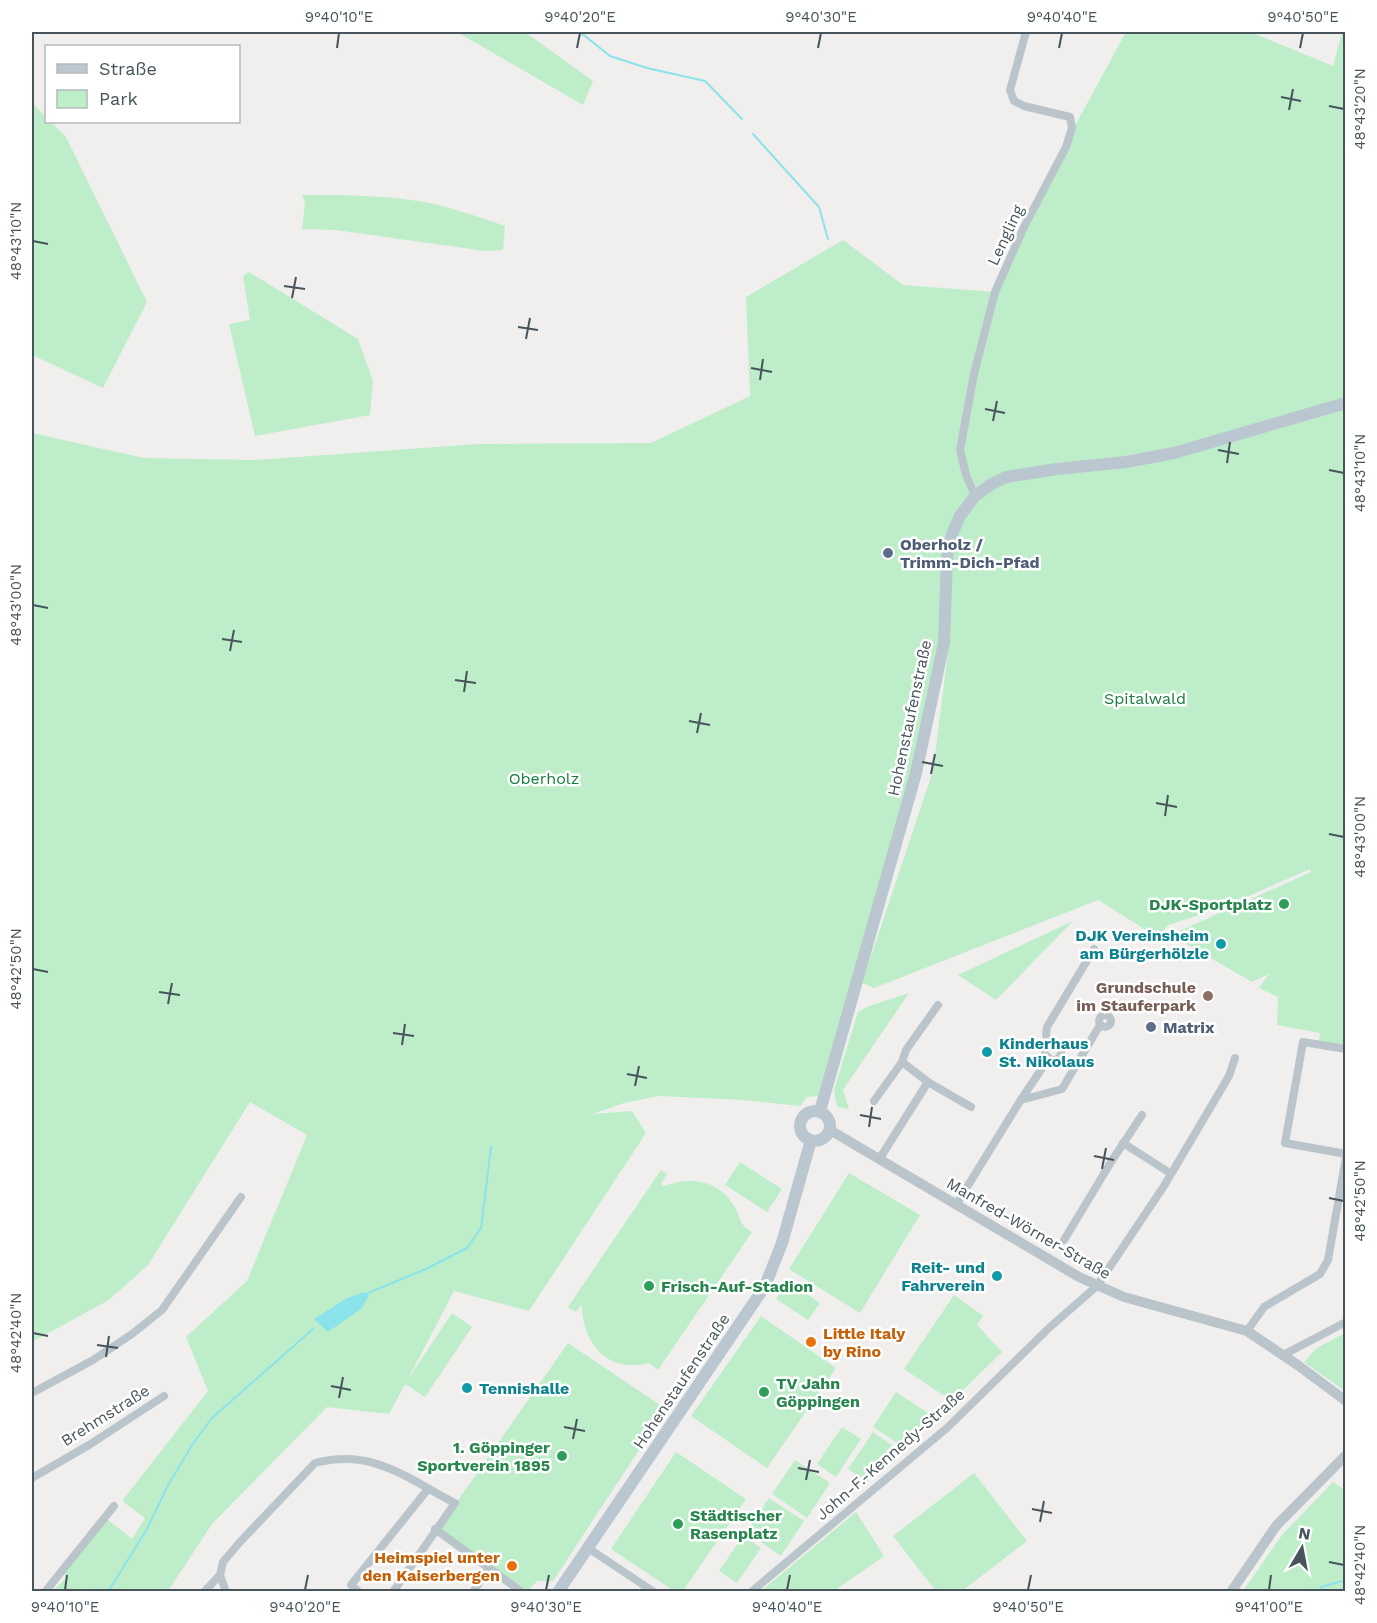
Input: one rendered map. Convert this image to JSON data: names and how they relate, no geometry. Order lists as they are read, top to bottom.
{
  "streets": {
    "main road": ["Hohenstaufenstraße"],
    "street": [
      "Lengling",
      "Manfred-Wörner-Straße",
      "Brehmstraße",
      "John-F.-Kennedy-Straße"
    ]
  },
  "crossings": [
    ["Lengling", "Hohenstaufenstraße"],
    ["Hohenstaufenstraße", "Manfred-Wörner-Straße"],
    ["Manfred-Wörner-Straße", "John-F.-Kennedy-Straße"]
  ],
  "parks": ["Spitalwald", "Oberholz"],
  "places": [
    "Oberholz / Trimm-Dich-Pfad",
    "DJK-Sportplatz",
    "DJK Vereinsheim am Bürgerhölzle",
    "Grundschule im Stauferpark",
    "Matrix",
    "Kinderhaus St. Nikolaus",
    "Reit- und Fahrverein",
    "Frisch-Auf-Stadion",
    "Little Italy by Rino",
    "Tennishalle",
    "TV Jahn Göppingen",
    "1. Göppinger Sportverein 1895",
    "Städtischer Rasenplatz",
    "Heimspiel unter den Kaiserbergen"
  ],
  "legend": ["Straße", "Park"],
  "north": "top",
  "coordinates": [
    "9°40'10\"E",
    "9°40'20\"E",
    "9°40'30\"E",
    "9°40'40\"E",
    "9°40'50\"E",
    "48°43'20\"N",
    "48°43'10\"N",
    "48°43'00\"N",
    "48°42'50\"N",
    "48°42'40\"N",
    "9°41'00\"E"
  ]
}
